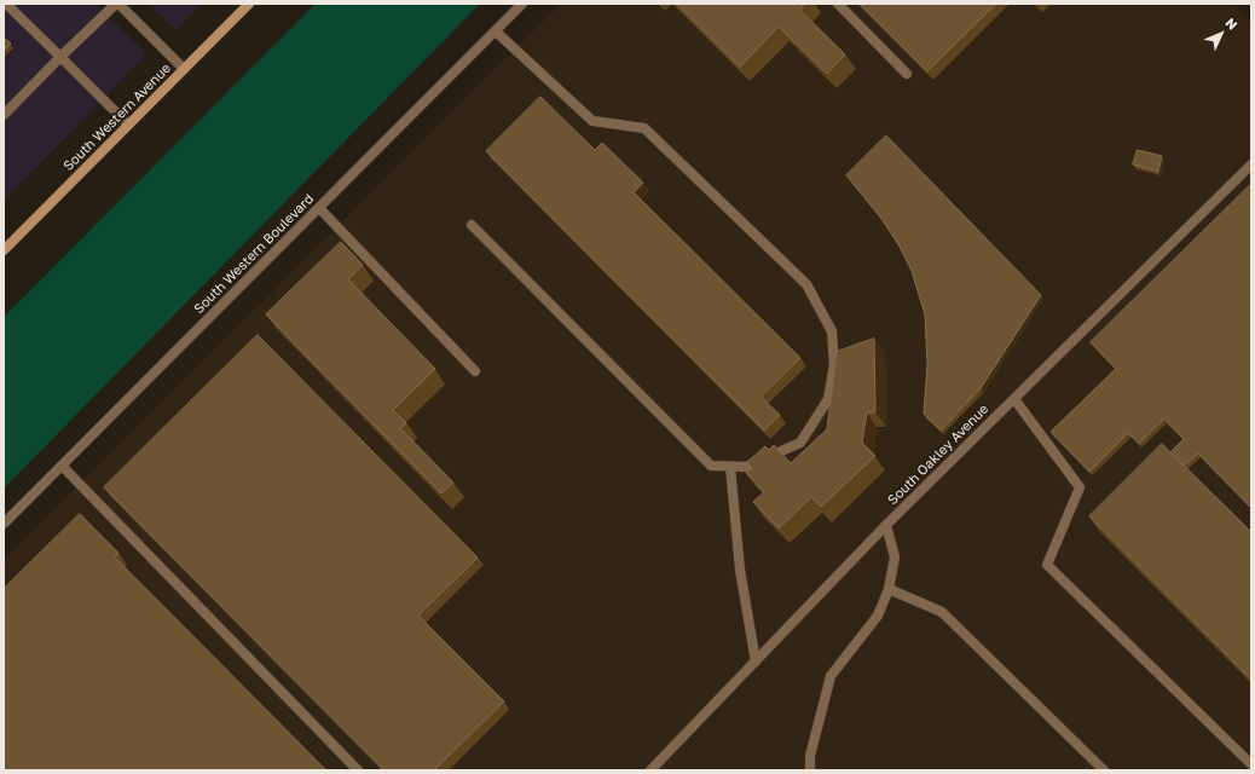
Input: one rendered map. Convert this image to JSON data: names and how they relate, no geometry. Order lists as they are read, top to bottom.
{
  "streets": {
    "main road": ["South Western Avenue"],
    "street": ["South Western Boulevard", "South Oakley Avenue"]
  },
  "north": "top right"
}
